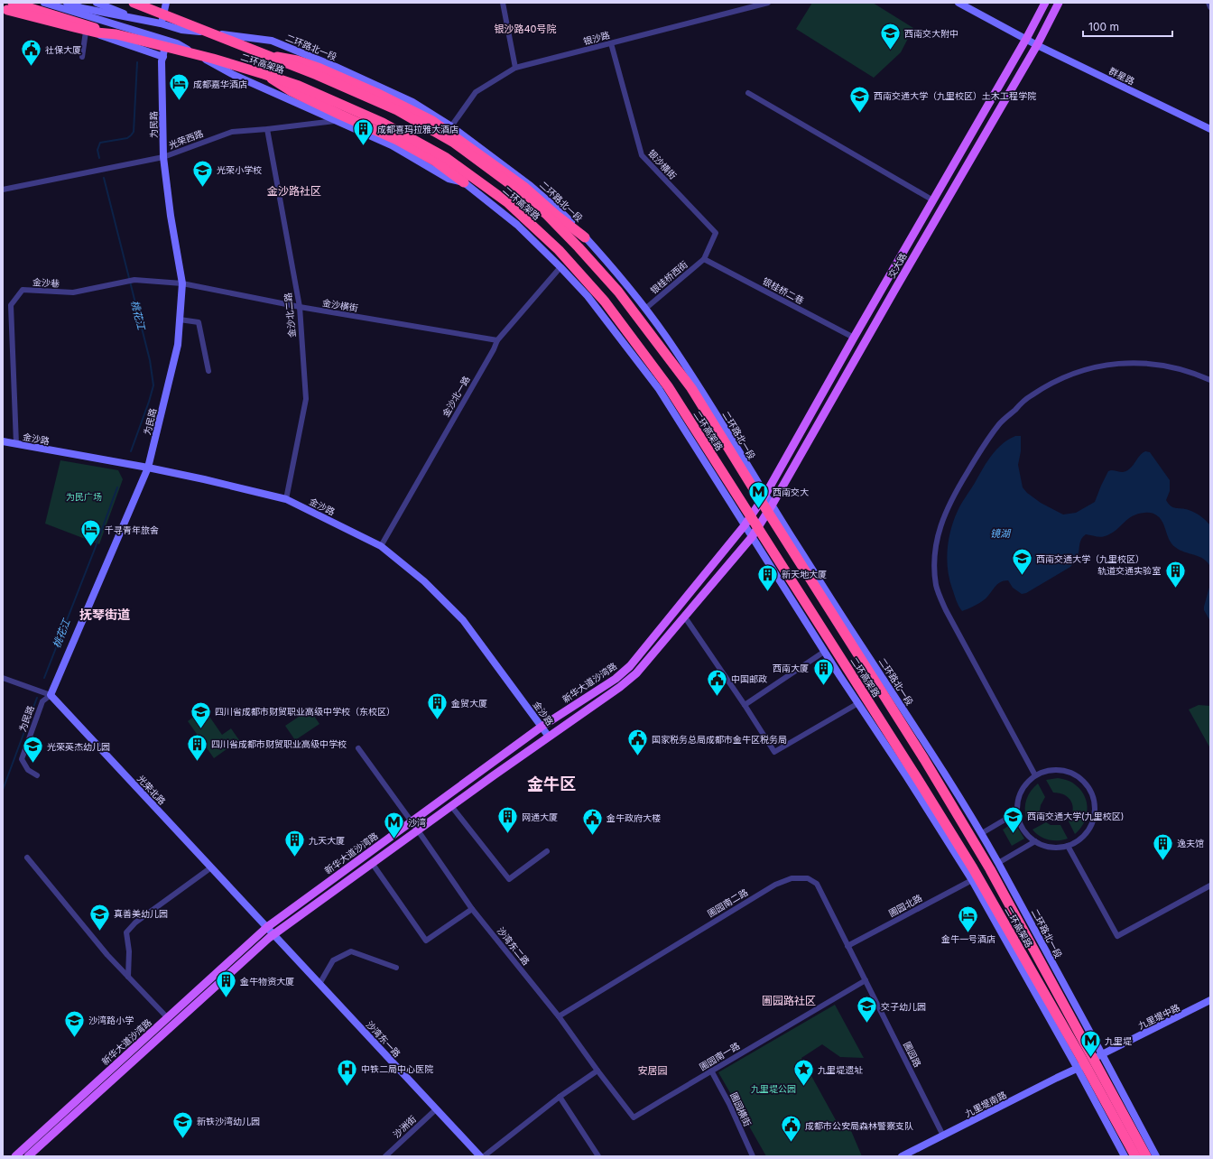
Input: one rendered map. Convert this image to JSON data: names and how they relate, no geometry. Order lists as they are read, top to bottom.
{
  "streets": {
    "highway": ["二环高架路"],
    "main road": [
      "二环路北一段",
      "群星路",
      "为民路",
      "交大路",
      "金沙路",
      "新华大道沙湾路",
      "光荣北路",
      "九里堤中路",
      "沙湾东一路",
      "九里堤南路"
    ],
    "street": [
      "银沙路",
      "光荣西路",
      "银沙横街",
      "银桂桥西街",
      "金沙巷",
      "银桂桥二巷",
      "金沙横街",
      "金沙北二路",
      "金沙北一路",
      "圃园南二路",
      "圃园北路",
      "沙湾东二路",
      "圃园路",
      "圃园南一路",
      "圃园横街",
      "沙洲街"
    ]
  },
  "crossings": [
    ["银沙路", "二环路北一段"],
    ["银沙路", "银沙横街"],
    ["二环路北一段", "为民路"],
    ["二环路北一段", "光荣西路"],
    ["二环路北一段", "交大路"],
    ["二环路北一段", "银桂桥西街"],
    ["二环路北一段", "金沙北一路"],
    ["二环路北一段", "新华大道沙湾路"],
    ["二环路北一段", "圃园北路"],
    ["二环路北一段", "九里堤中路"],
    ["二环路北一段", "九里堤南路"],
    ["群星路", "交大路"],
    ["为民路", "光荣西路"],
    ["为民路", "金沙巷"],
    ["为民路", "金沙横街"],
    ["为民路", "金沙路"],
    ["为民路", "光荣北路"],
    ["光荣西路", "金沙北二路"],
    ["银沙横街", "银桂桥西街"],
    ["银沙横街", "银桂桥二巷"],
    ["交大路", "银桂桥二巷"],
    ["交大路", "新华大道沙湾路"],
    ["银桂桥西街", "银桂桥二巷"],
    ["金沙巷", "金沙横街"],
    ["金沙巷", "金沙路"],
    ["金沙横街", "金沙北二路"],
    ["金沙横街", "金沙北一路"],
    ["金沙北二路", "金沙路"],
    ["金沙北一路", "金沙路"],
    ["金沙路", "新华大道沙湾路"],
    ["新华大道沙湾路", "光荣北路"],
    ["新华大道沙湾路", "沙湾东二路"],
    ["光荣北路", "沙湾东一路"],
    ["圃园南二路", "圃园北路"],
    ["圃园南二路", "沙湾东二路"],
    ["圃园南二路", "圃园路"],
    ["圃园南二路", "圃园南一路"],
    ["沙湾东二路", "圃园南一路"],
    ["九里堤中路", "九里堤南路"],
    ["沙湾东一路", "沙洲街"],
    ["圃园路", "圃园南一路"],
    ["圃园路", "九里堤南路"],
    ["圃园南一路", "圃园横街"]
  ],
  "districts": [
    "银沙路40号院",
    "金沙路社区",
    "抚琴街道",
    "金牛区",
    "圃园路社区",
    "安居园"
  ],
  "water": ["桃花江", "镜湖"],
  "parks": ["为民广场", "九里堤公园"],
  "places": {
    "school or university": [
      "西南交大附中",
      "西南交通大学（九里校区）土木工程学院",
      "光荣小学校",
      "西南交通大学（九里校区）",
      "四川省成都市财贸职业高级中学校（东校区）",
      "光荣英杰幼儿园",
      "西南交通大学(九里校区)",
      "真善美幼儿园",
      "交子幼儿园",
      "沙湾路小学",
      "新铁沙湾幼儿园"
    ],
    "public building": [
      "社保大厦",
      "中国邮政",
      "国家税务总局成都市金牛区税务局",
      "金牛政府大楼",
      "成都市公安局森林警察支队"
    ],
    "hotel": ["成都嘉华酒店", "千寻青年旅舍", "金牛一号酒店"],
    "building": [
      "成都喜玛拉雅大酒店",
      "轨道交通实验室",
      "新天地大厦",
      "西南大厦",
      "金贸大厦",
      "四川省成都市财贸职业高级中学校",
      "网通大厦",
      "九天大厦",
      "逸夫馆",
      "金牛物资大厦"
    ],
    "metro station": ["西南交大", "沙湾", "九里堤"],
    "hospital": ["中铁二局中心医院"],
    "place": ["九里堤遗址"]
  },
  "scale_bar": "100 m"
}
